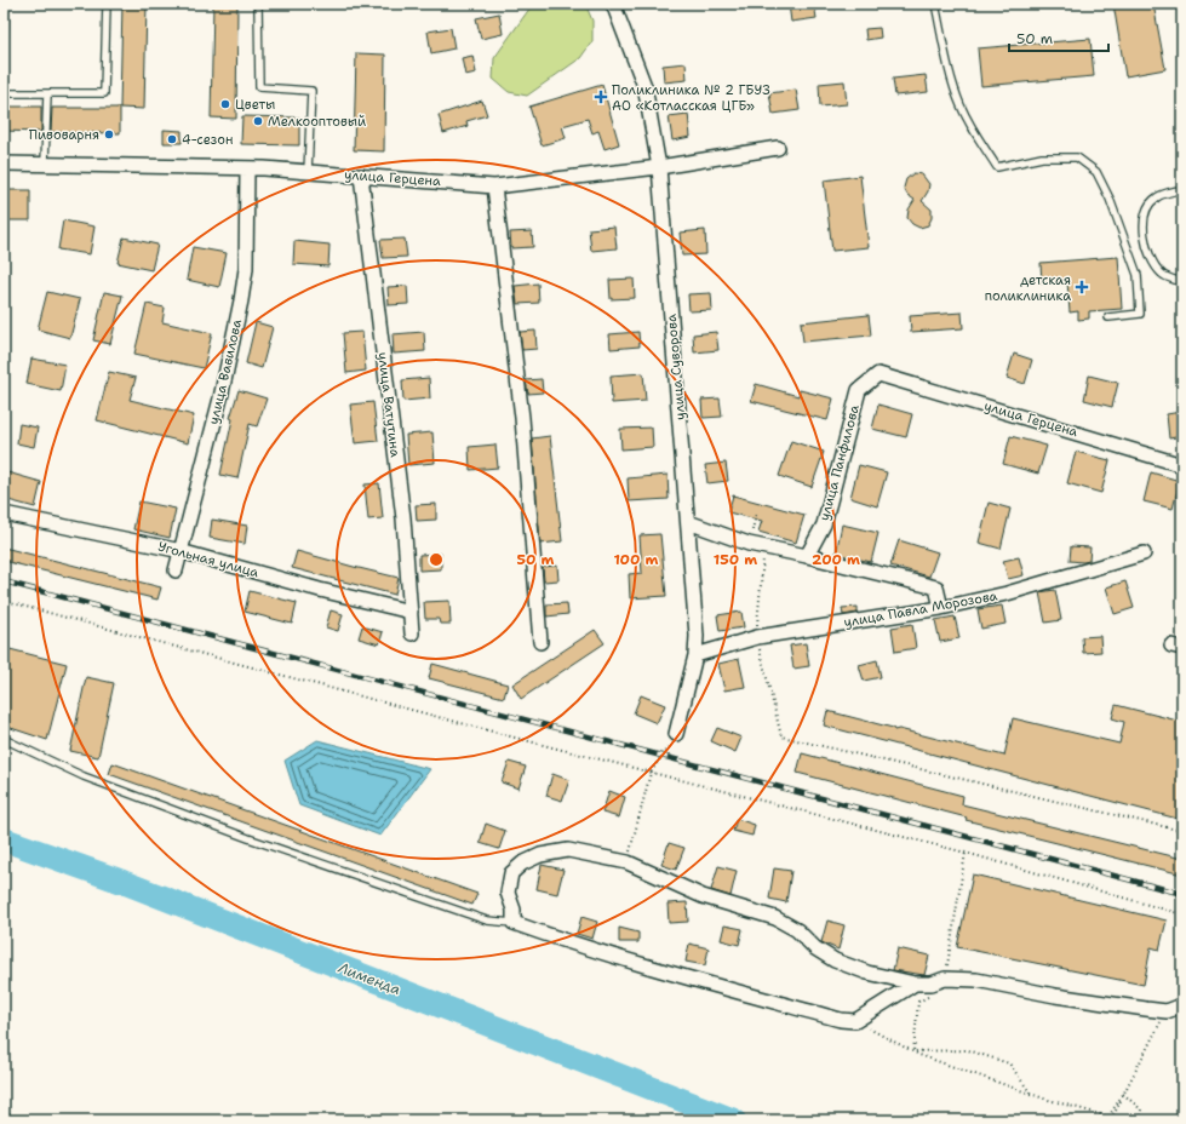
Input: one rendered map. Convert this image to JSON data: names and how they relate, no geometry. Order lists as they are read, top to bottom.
{
  "streets": {
    "street": [
      "улица Герцена",
      "улица Суворова",
      "улица Вавилова",
      "улица Ватутина",
      "улица Панфилова",
      "Угольная улица",
      "улица Павла Морозова"
    ]
  },
  "crossings": [
    ["улица Герцена", "улица Суворова"],
    ["улица Герцена", "улица Вавилова"],
    ["улица Герцена", "улица Ватутина"],
    ["улица Герцена", "улица Панфилова"],
    ["улица Суворова", "улица Павла Морозова"],
    ["улица Вавилова", "Угольная улица"],
    ["улица Ватутина", "Угольная улица"]
  ],
  "water": ["Лименда"],
  "places": {
    "health": ["Поликлиника № 2 ГБУЗ АО «Котласская ЦГБ»", "детская поликлиника"],
    "other": [
      "Цветы",
      "Мелкооптовый",
      "Пивоварня",
      "4-сезон"
    ]
  },
  "scale_bar": "50 m",
  "rings": [
    "50 m",
    "100 m",
    "150 m",
    "200 m"
  ]
}
